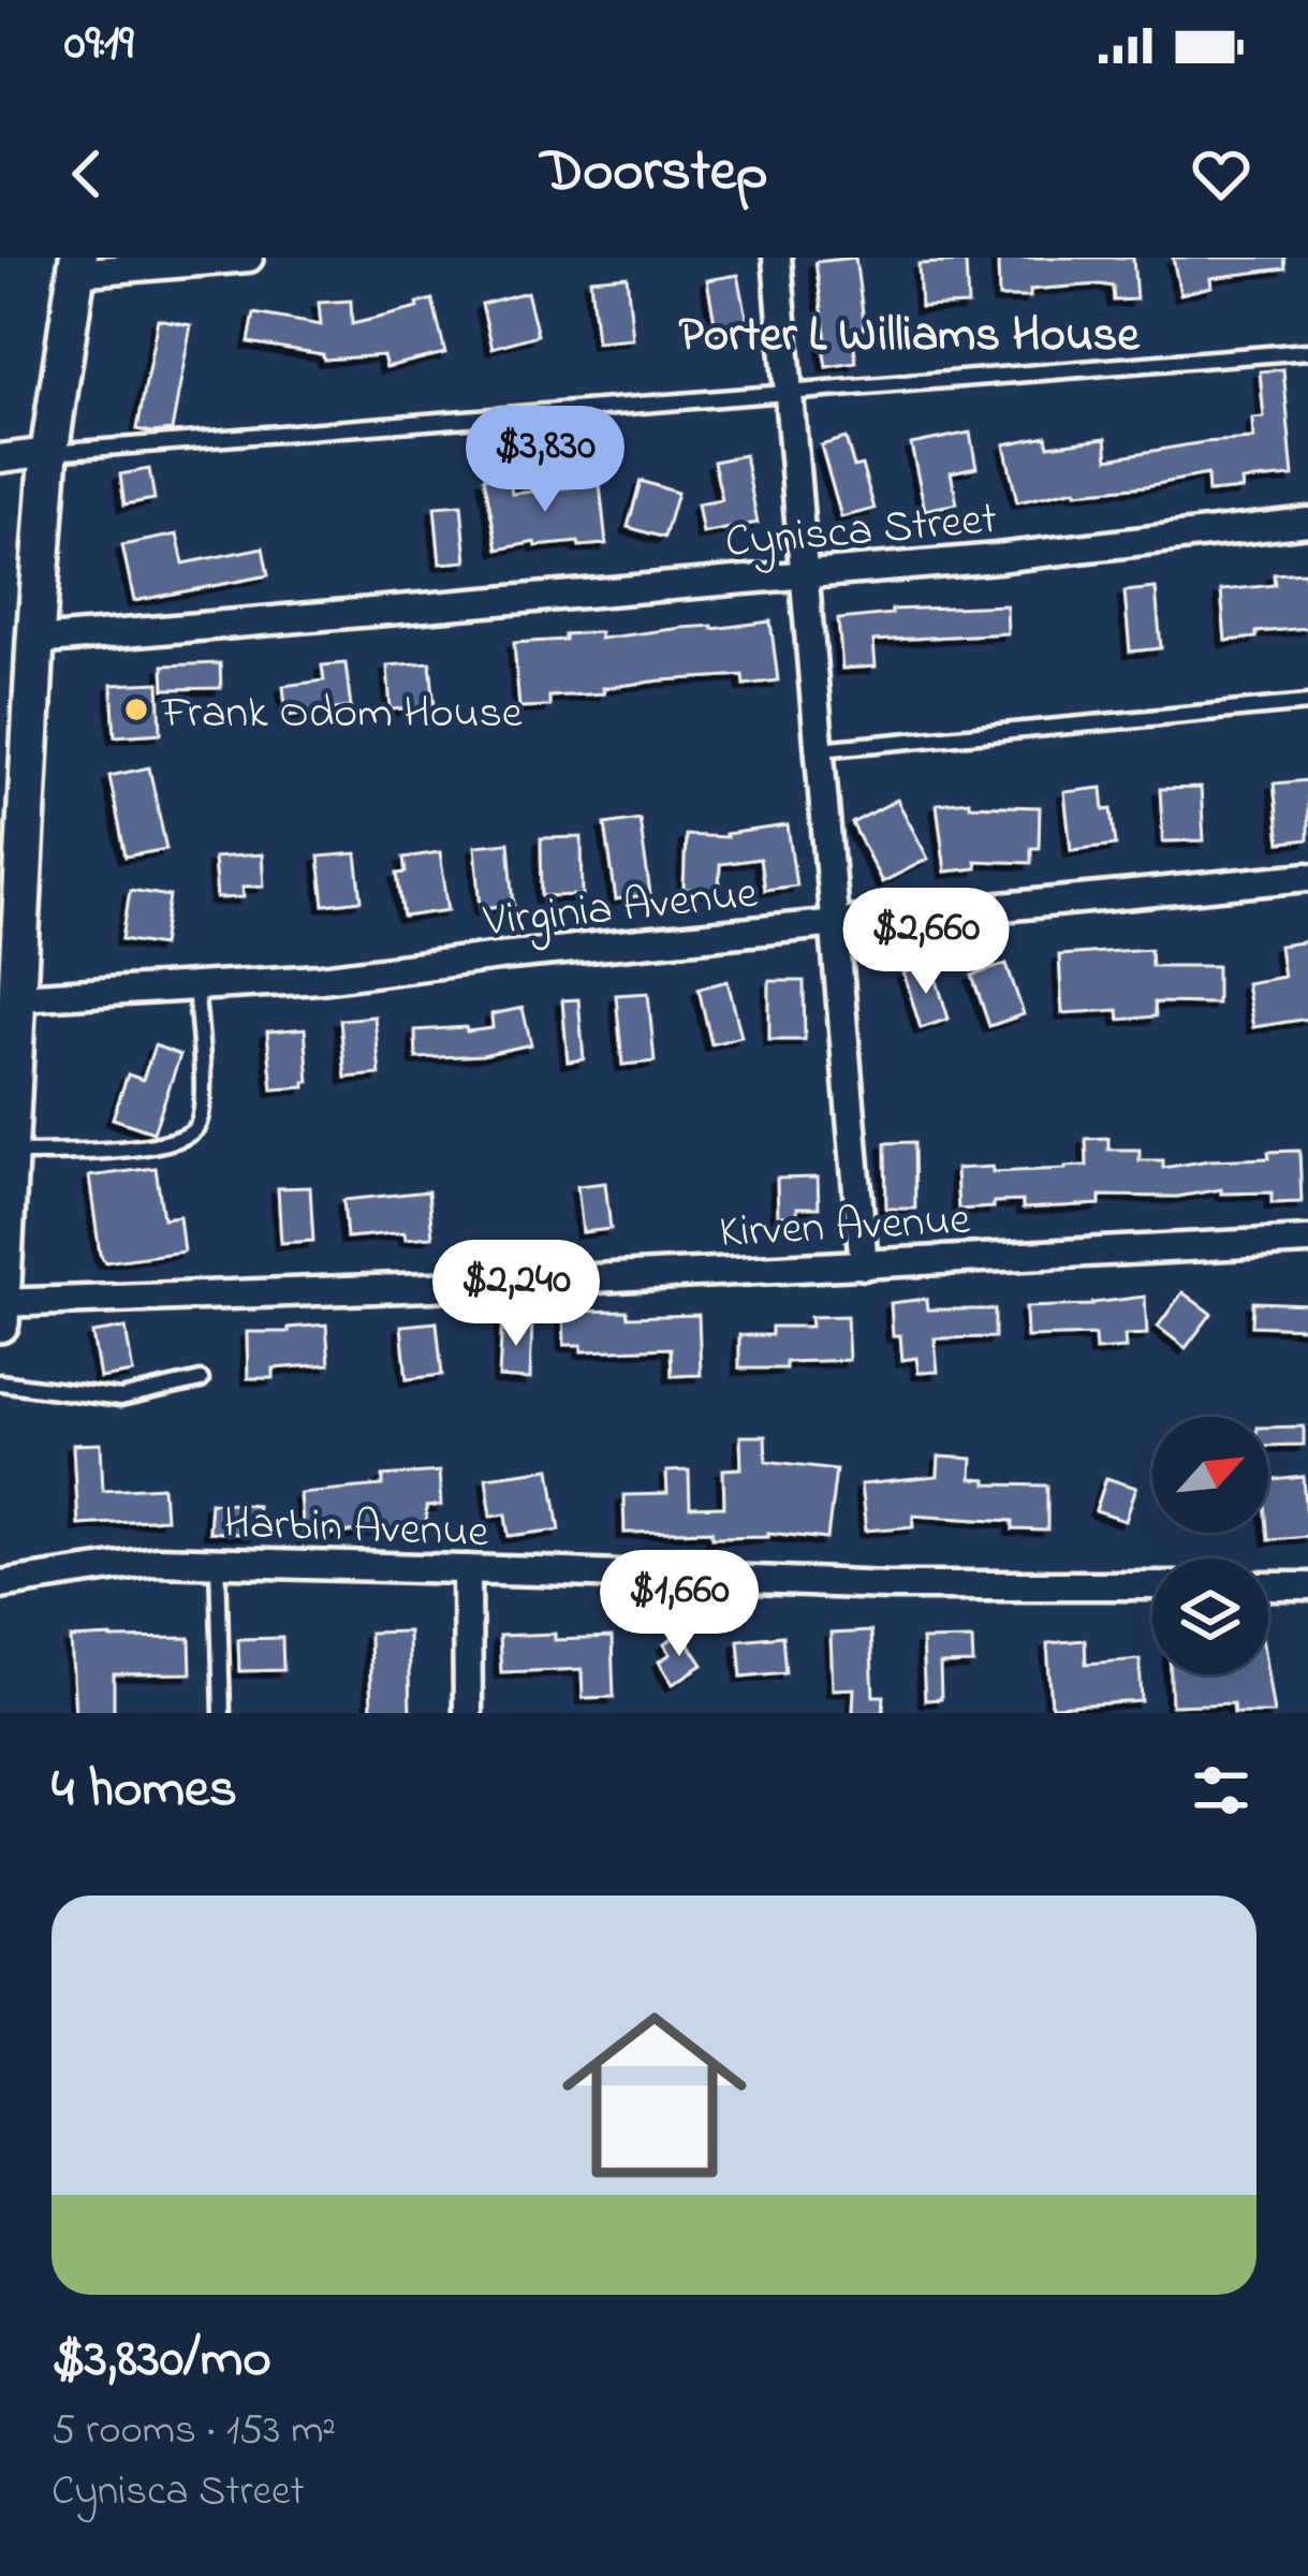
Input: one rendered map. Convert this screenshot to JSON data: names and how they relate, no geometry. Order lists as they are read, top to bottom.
{
  "streets": {
    "street": [
      "Cynisca Street",
      "Virginia Avenue",
      "Kirven Avenue",
      "Harbin Avenue"
    ]
  },
  "districts": ["Porter L Williams House"],
  "places": ["Frank Odom House"],
  "north": "top right",
  "page": {
    "status": "09:19",
    "header": "Doorstep",
    "price": [
      "$3,830",
      "$2,660",
      "$2,240",
      "$1,660"
    ],
    "heading": "4 homes",
    "list": [
      {
        "name": "$3,830/mo",
        "note": "5 rooms · 153 m² · Cynisca Street"
      }
    ]
  }
}
